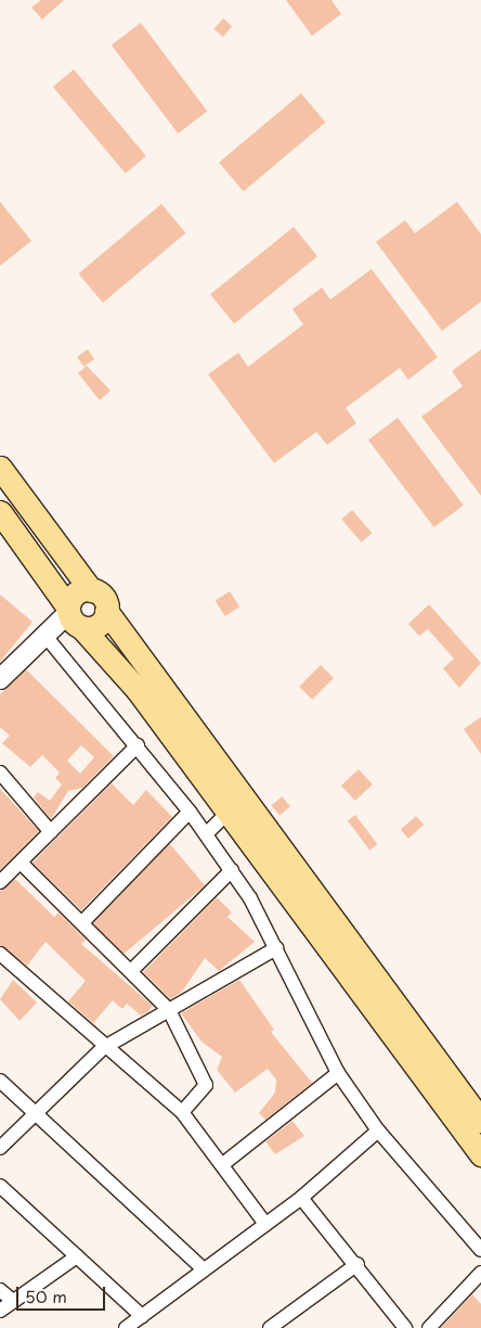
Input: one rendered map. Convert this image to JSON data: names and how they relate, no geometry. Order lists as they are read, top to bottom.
{
  "scale_bar": "50 m"
}
